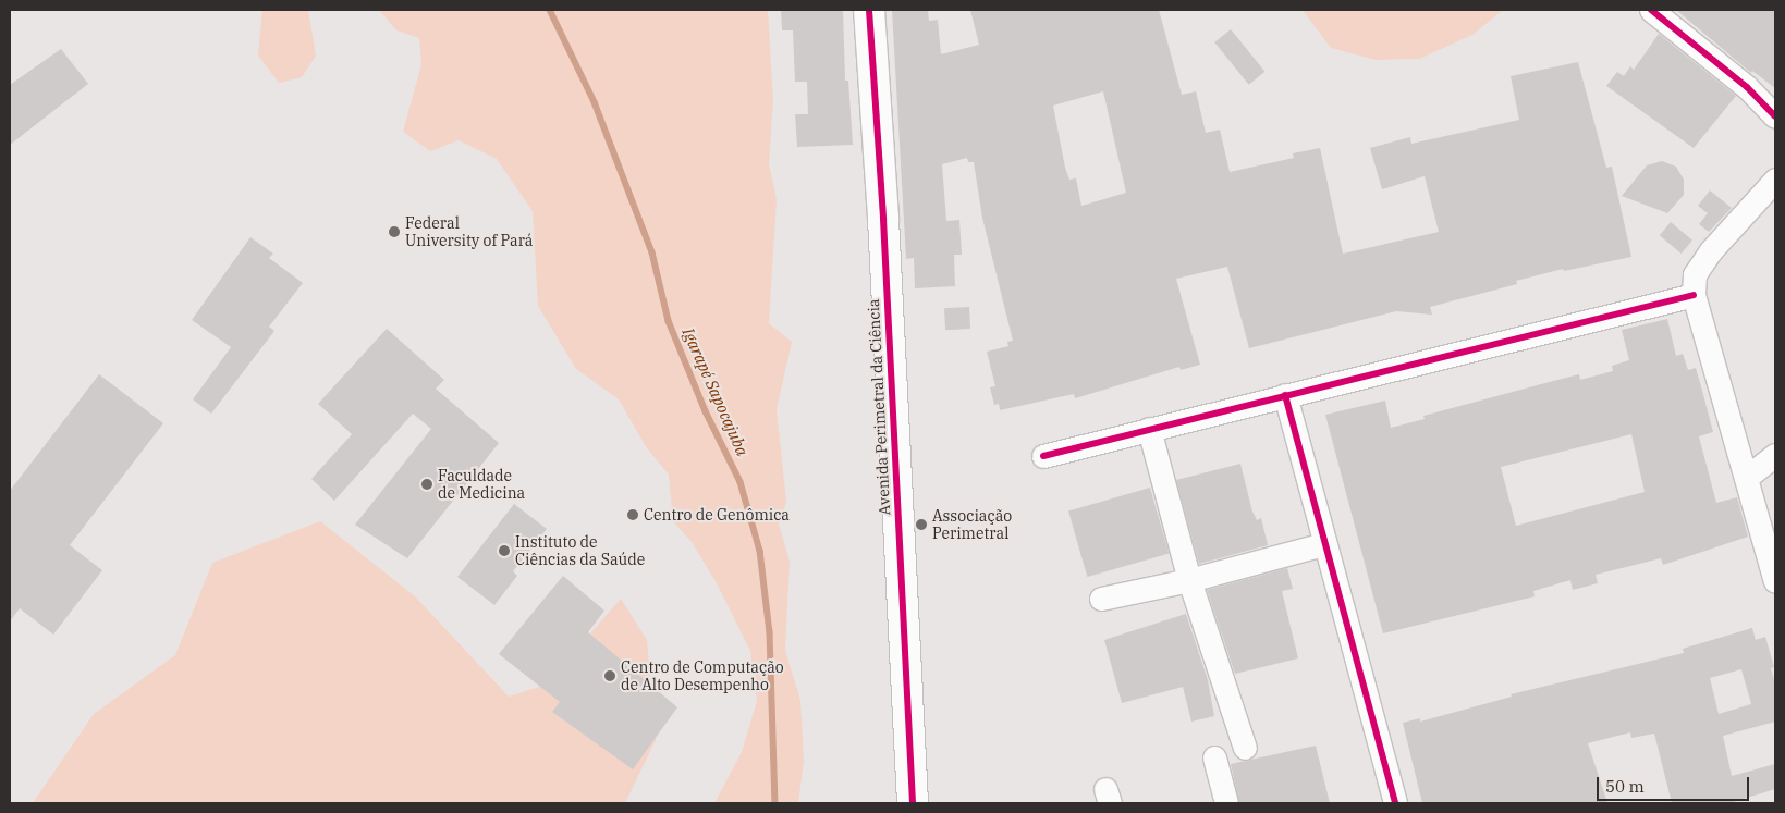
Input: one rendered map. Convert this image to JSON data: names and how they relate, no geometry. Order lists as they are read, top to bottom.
{
  "streets": {
    "main road": ["Avenida Perimetral da Ciência"]
  },
  "water": ["Igarapé Sapocajuba"],
  "places": [
    "Federal University of Pará",
    "Faculdade de Medicina",
    "Centro de Genômica",
    "Associação Perimetral",
    "Instituto de Ciências da Saúde",
    "Centro de Computação de Alto Desempenho"
  ],
  "scale_bar": "50 m"
}
